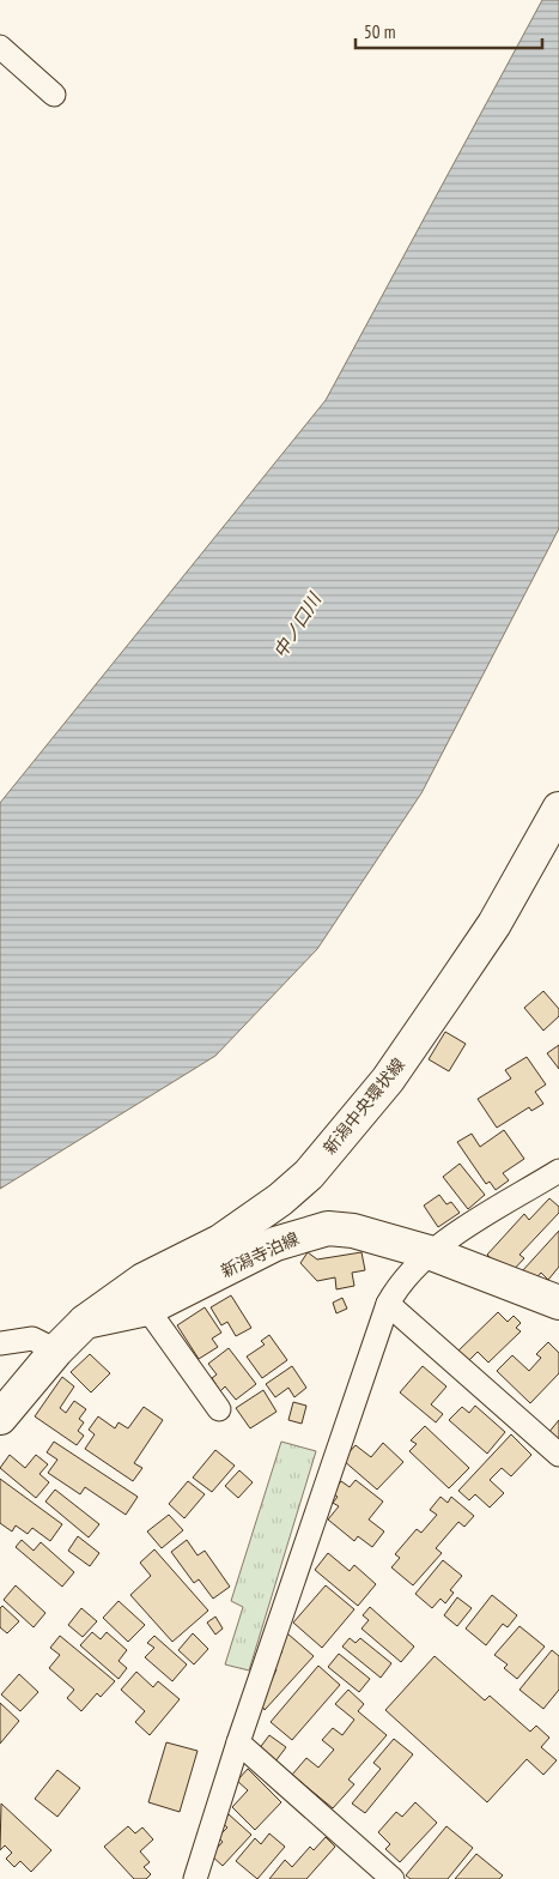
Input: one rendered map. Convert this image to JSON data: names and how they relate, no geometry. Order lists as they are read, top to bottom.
{
  "streets": {
    "main road": ["新潟中央環状線", "新潟寺泊線"]
  },
  "crossings": [
    ["新潟中央環状線", "新潟寺泊線"]
  ],
  "water": ["中ノ口川"],
  "scale_bar": "50 m"
}
